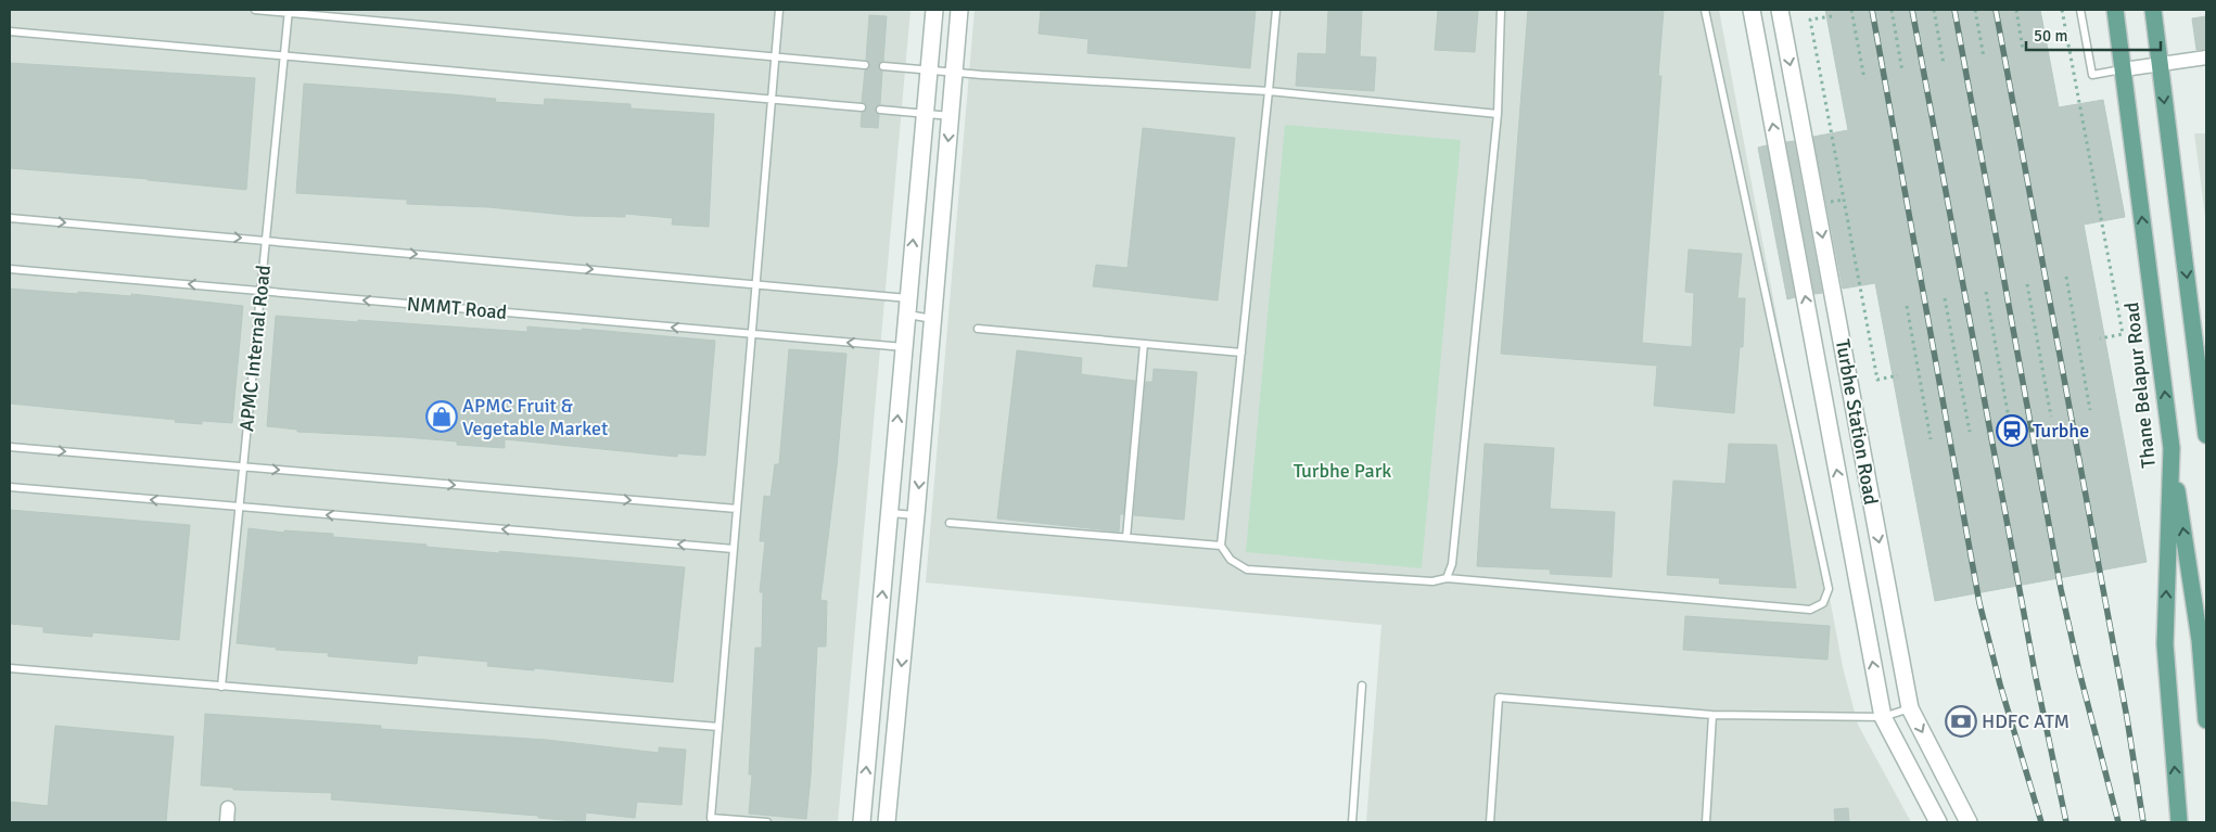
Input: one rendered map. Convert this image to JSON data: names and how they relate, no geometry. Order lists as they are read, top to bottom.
{
  "streets": {
    "main road": ["Thane Belapur Road"],
    "street": ["Turbhe Station Road"],
    "lane": ["NMMT Road", "APMC Internal Road"]
  },
  "crossings": [
    ["NMMT Road", "APMC Internal Road"]
  ],
  "parks": ["Turbhe Park"],
  "places": {
    "shop": ["APMC Fruit & Vegetable Market"],
    "station": ["Turbhe"],
    "bank": ["HDFC ATM"]
  },
  "scale_bar": "50 m"
}
